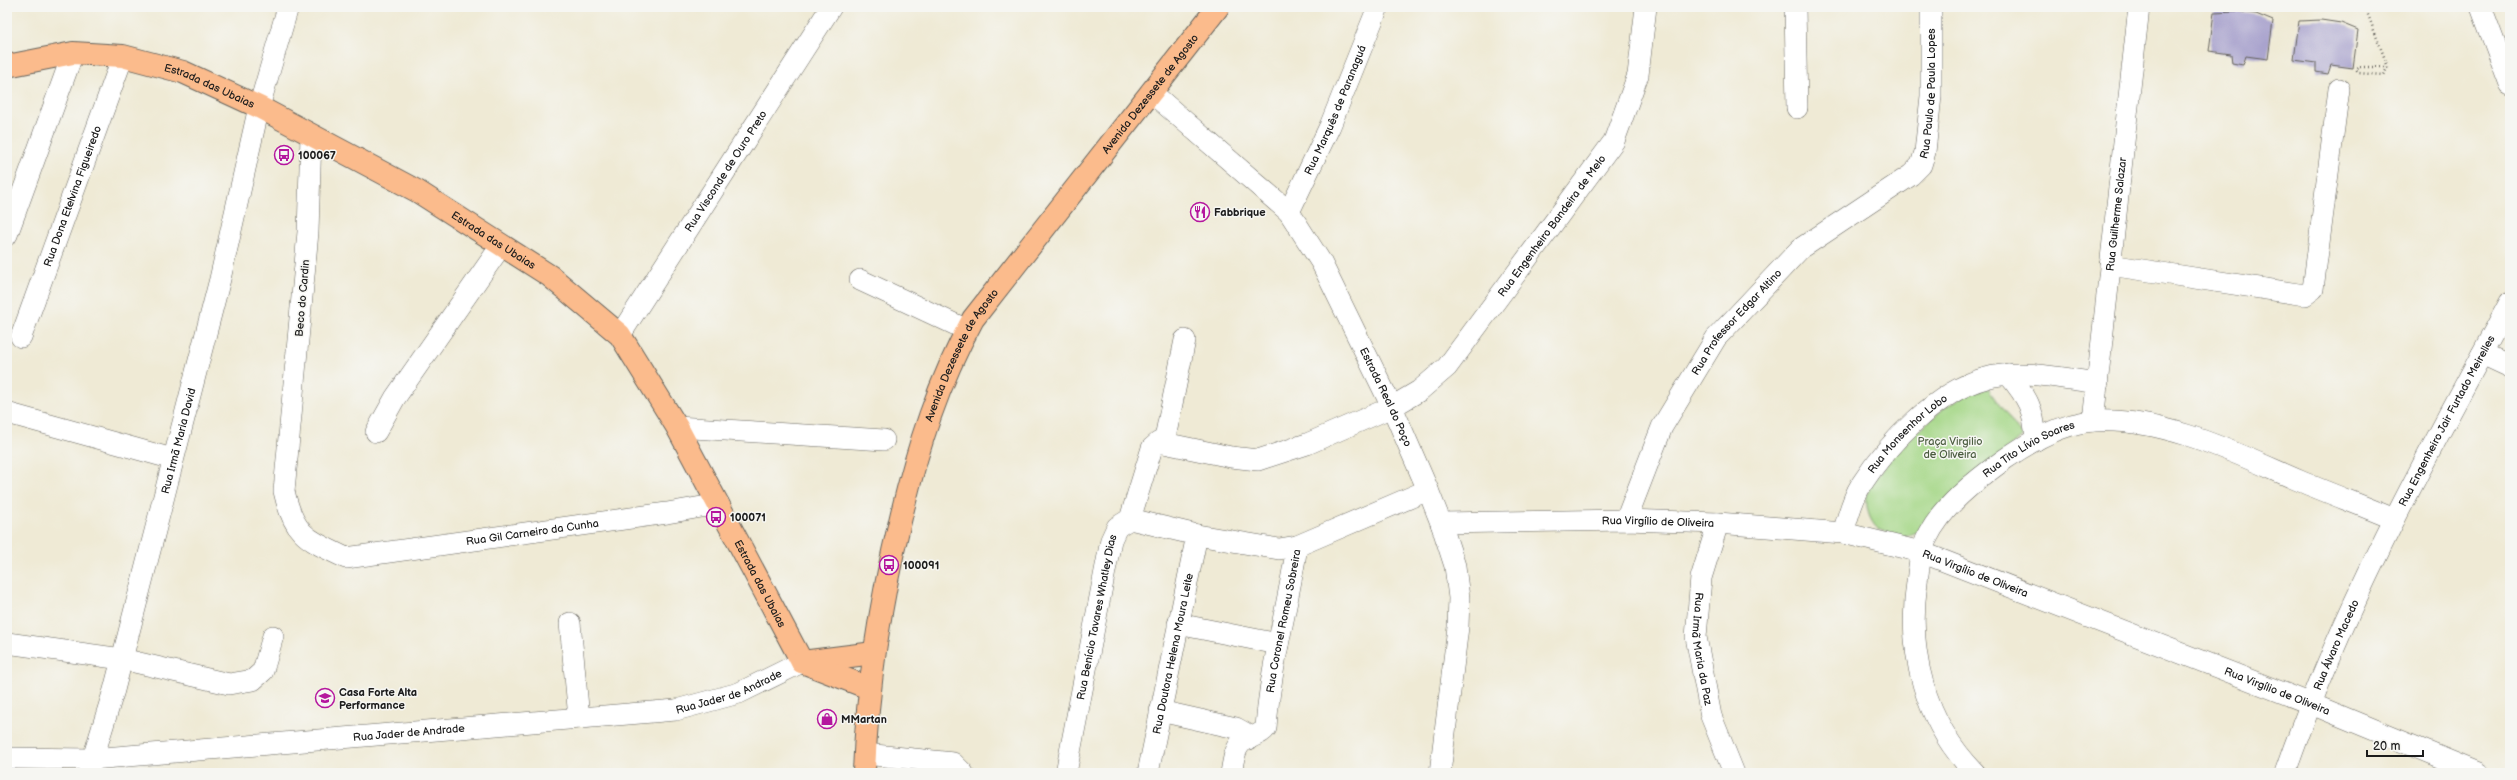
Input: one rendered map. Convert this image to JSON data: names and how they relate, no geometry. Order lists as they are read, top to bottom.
{
  "streets": {
    "main road": ["Estrada das Ubaias", "Avenida Dezessete de Agosto", "Rua Jader de Andrade"],
    "street": [
      "Rua Paulo de Paula Lopes",
      "Rua Marquês de Paranaguá",
      "Rua Visconde de Ouro Preto",
      "Rua Dona Etelvina Figueiredo",
      "Rua Guilherme Salazar",
      "Rua Engenheiro Bandeira de Melo",
      "Beco do Cardin",
      "Rua Professor Edgar Altino",
      "Estrada Real do Poço",
      "Rua Engenheiro Jair Furtado Meirelles",
      "Rua Monsenhor Lobo",
      "Rua Irmã Maria David",
      "Rua Tito Lívio Soares",
      "Rua Virgílio de Oliveira",
      "Rua Gil Carneiro da Cunha",
      "Rua Benício Tavares Whatley Dias",
      "Rua Coronel Romeu Sobreira",
      "Rua Álvaro Macedo",
      "Rua Irmã Maria da Paz",
      "Rua Doutora Helena Moura Leite"
    ]
  },
  "crossings": [
    ["Estrada das Ubaias", "Rua Visconde de Ouro Preto"],
    ["Estrada das Ubaias", "Rua Dona Etelvina Figueiredo"],
    ["Estrada das Ubaias", "Beco do Cardin"],
    ["Estrada das Ubaias", "Rua Irmã Maria David"],
    ["Estrada das Ubaias", "Rua Gil Carneiro da Cunha"],
    ["Estrada das Ubaias", "Rua Jader de Andrade"],
    ["Rua Paulo de Paula Lopes", "Rua Professor Edgar Altino"],
    ["Avenida Dezessete de Agosto", "Estrada Real do Poço"],
    ["Avenida Dezessete de Agosto", "Rua Jader de Andrade"],
    ["Rua Marquês de Paranaguá", "Estrada Real do Poço"],
    ["Rua Guilherme Salazar", "Rua Monsenhor Lobo"],
    ["Rua Guilherme Salazar", "Rua Tito Lívio Soares"],
    ["Rua Engenheiro Bandeira de Melo", "Estrada Real do Poço"],
    ["Beco do Cardin", "Rua Gil Carneiro da Cunha"],
    ["Rua Professor Edgar Altino", "Rua Virgílio de Oliveira"],
    ["Estrada Real do Poço", "Rua Virgílio de Oliveira"],
    ["Estrada Real do Poço", "Rua Coronel Romeu Sobreira"],
    ["Rua Engenheiro Jair Furtado Meirelles", "Rua Tito Lívio Soares"],
    ["Rua Engenheiro Jair Furtado Meirelles", "Rua Álvaro Macedo"],
    ["Rua Monsenhor Lobo", "Rua Virgílio de Oliveira"],
    ["Rua Irmã Maria David", "Rua Jader de Andrade"],
    ["Rua Tito Lívio Soares", "Rua Virgílio de Oliveira"],
    ["Rua Tito Lívio Soares", "Rua Álvaro Macedo"],
    ["Rua Virgílio de Oliveira", "Rua Álvaro Macedo"],
    ["Rua Virgílio de Oliveira", "Rua Irmã Maria da Paz"]
  ],
  "parks": ["Praça Virgilio de Oliveira"],
  "places": {
    "bus stop": ["100067", "100071", "100091"],
    "restaurant": ["Fabbrique"],
    "school or university": ["Casa Forte Alta Performance"],
    "shop": ["MMartan"]
  },
  "scale_bar": "20 m"
}
